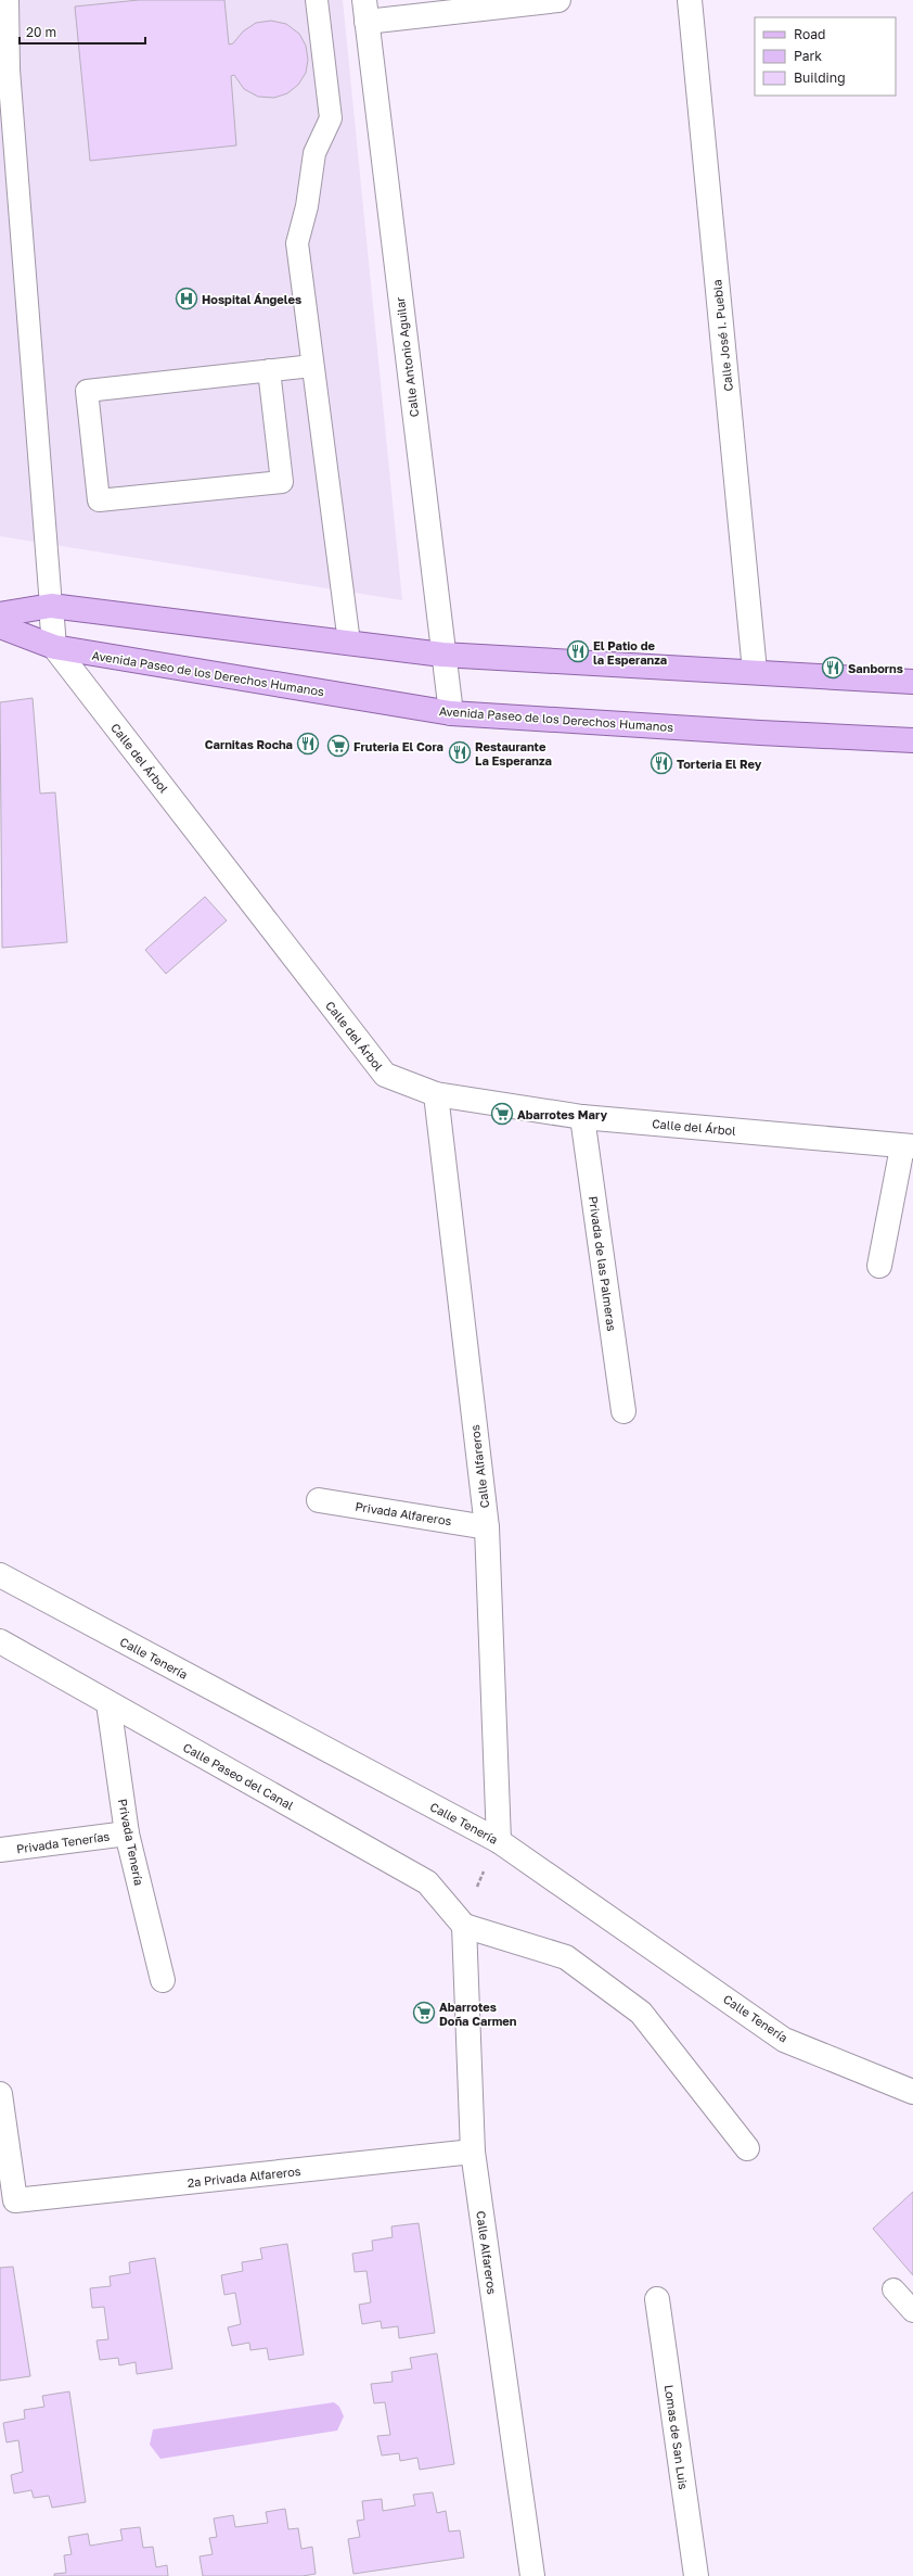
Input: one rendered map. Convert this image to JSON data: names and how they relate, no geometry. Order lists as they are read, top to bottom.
{
  "streets": {
    "main road": ["Avenida Paseo de los Derechos Humanos"],
    "street": [
      "Calle José I. Puebla",
      "Calle Antonio Aguilar",
      "Calle del Árbol",
      "Privada de las Palmeras",
      "Calle Alfareros",
      "Privada Alfareros",
      "Calle Tenería",
      "Calle Paseo del Canal",
      "Privada Tenerías",
      "Privada Tenería",
      "2a Privada Alfareros",
      "Lomas de San Luis"
    ]
  },
  "crossings": [
    ["Calle Antonio Aguilar", "Avenida Paseo de los Derechos Humanos"],
    ["Avenida Paseo de los Derechos Humanos", "Calle del Árbol"],
    ["Calle del Árbol", "Privada de las Palmeras"],
    ["Calle del Árbol", "Calle Alfareros"],
    ["Calle Alfareros", "Privada Alfareros"],
    ["Calle Alfareros", "Calle Tenería"],
    ["Calle Alfareros", "Calle Paseo del Canal"],
    ["Calle Alfareros", "2a Privada Alfareros"],
    ["Calle Paseo del Canal", "Privada Tenería"],
    ["Privada Tenerías", "Privada Tenería"]
  ],
  "places": {
    "hospital": ["Hospital Ángeles"],
    "restaurant": [
      "El Patio de la Esperanza",
      "Sanborns",
      "Carnitas Rocha",
      "Restaurante La Esperanza",
      "Torteria El Rey"
    ],
    "supermarket": ["Fruteria El Cora", "Abarrotes Mary", "Abarrotes Doña Carmen"]
  },
  "legend": ["Road", "Park", "Building"],
  "scale_bar": "20 m"
}
